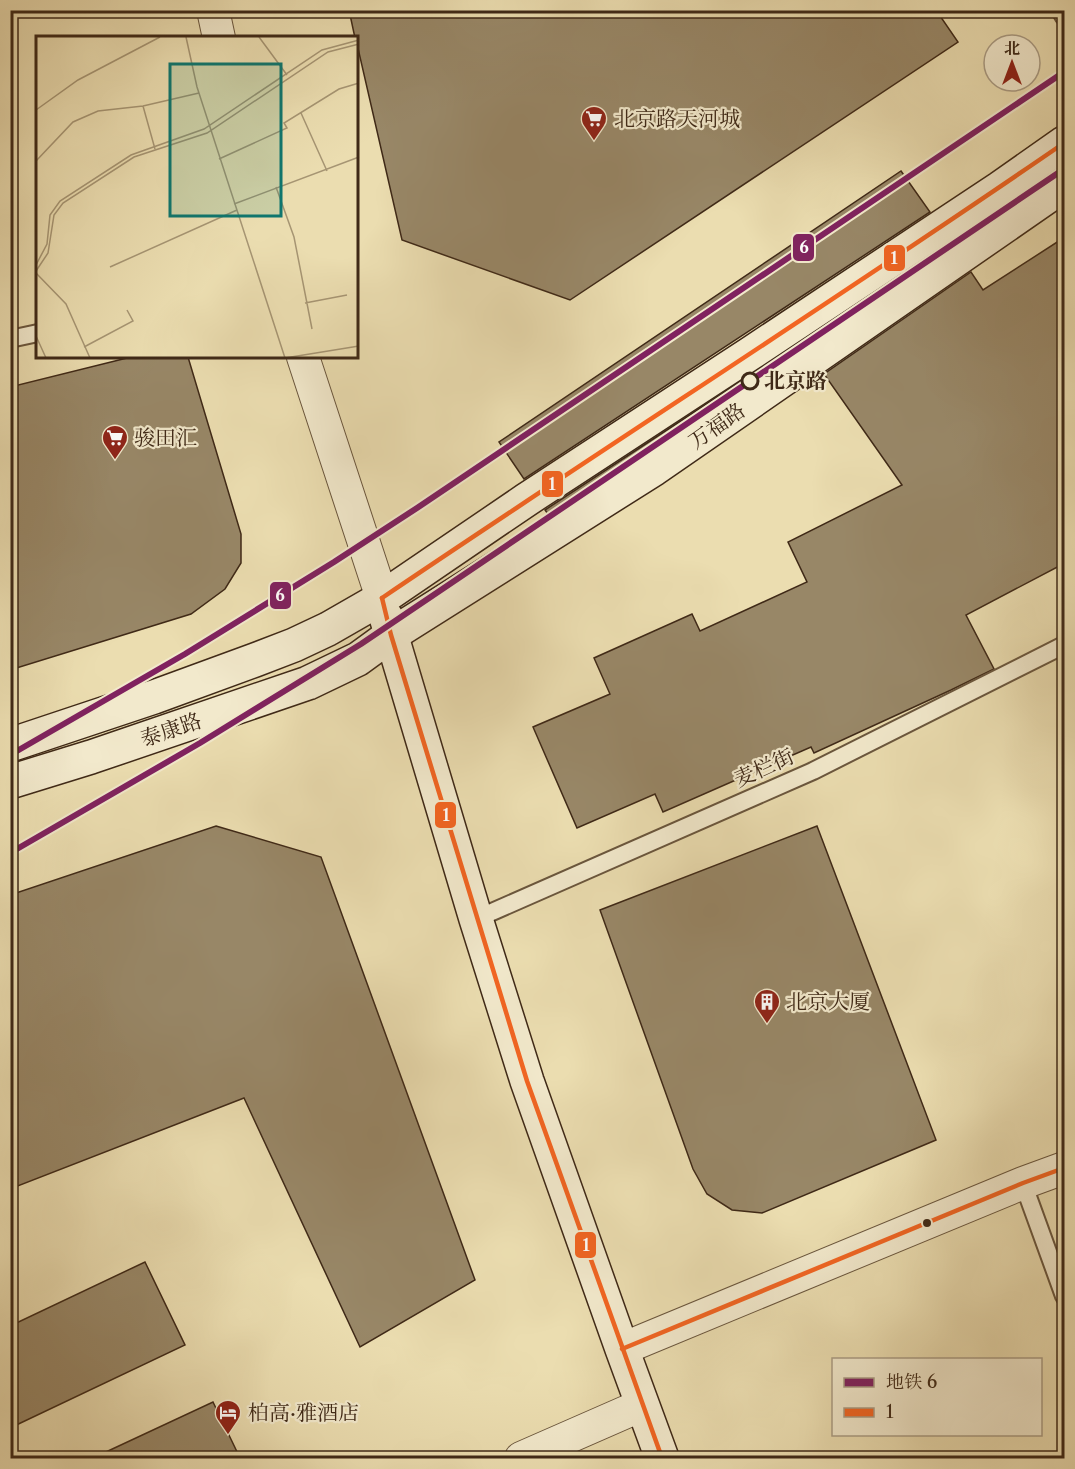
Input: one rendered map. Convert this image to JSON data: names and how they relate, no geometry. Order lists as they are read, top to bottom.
{
  "streets": {
    "street": ["万福路", "泰康路"],
    "lane": ["麦栏街"]
  },
  "crossings": [
    ["万福路", "泰康路"]
  ],
  "places": {
    "supermarket": ["北京路天河城", "骏田汇"],
    "other": ["北京路"],
    "building": ["北京大厦"],
    "hotel": ["柏高·雅酒店"]
  },
  "lines": ["metro line 6", "transit line 1"],
  "legend": ["地铁 6", "1"],
  "north": "top"
}
